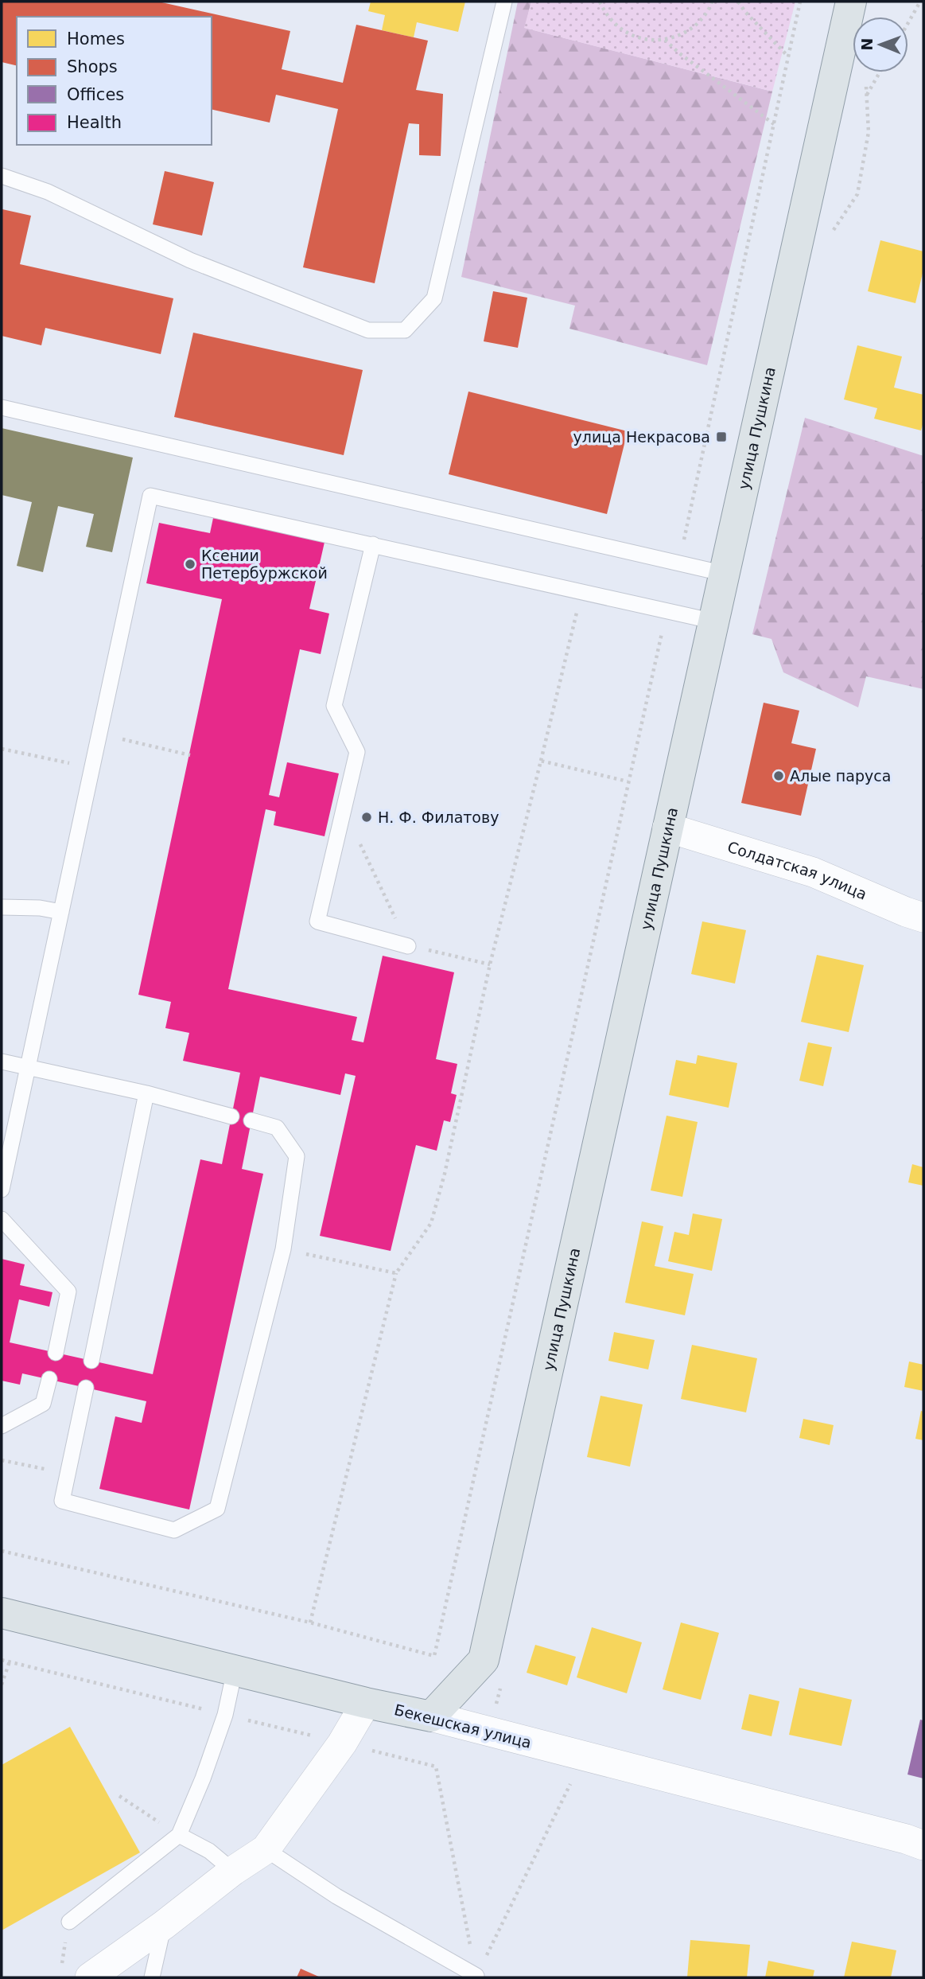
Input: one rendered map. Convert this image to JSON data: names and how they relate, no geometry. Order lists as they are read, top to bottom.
{
  "streets": {
    "main road": ["улица Пушкина", "Бекешская улица"],
    "street": ["Солдатская улица"]
  },
  "crossings": [
    ["улица Пушкина", "Солдатская улица"],
    ["улица Пушкина", "Бекешская улица"]
  ],
  "places": {
    "transit": ["улица Некрасова"],
    "other": ["Ксении Петербуржской", "Алые паруса", "Н. Ф. Филатову"]
  },
  "legend": [
    "Homes",
    "Shops",
    "Offices",
    "Health"
  ],
  "north": "left"
}
